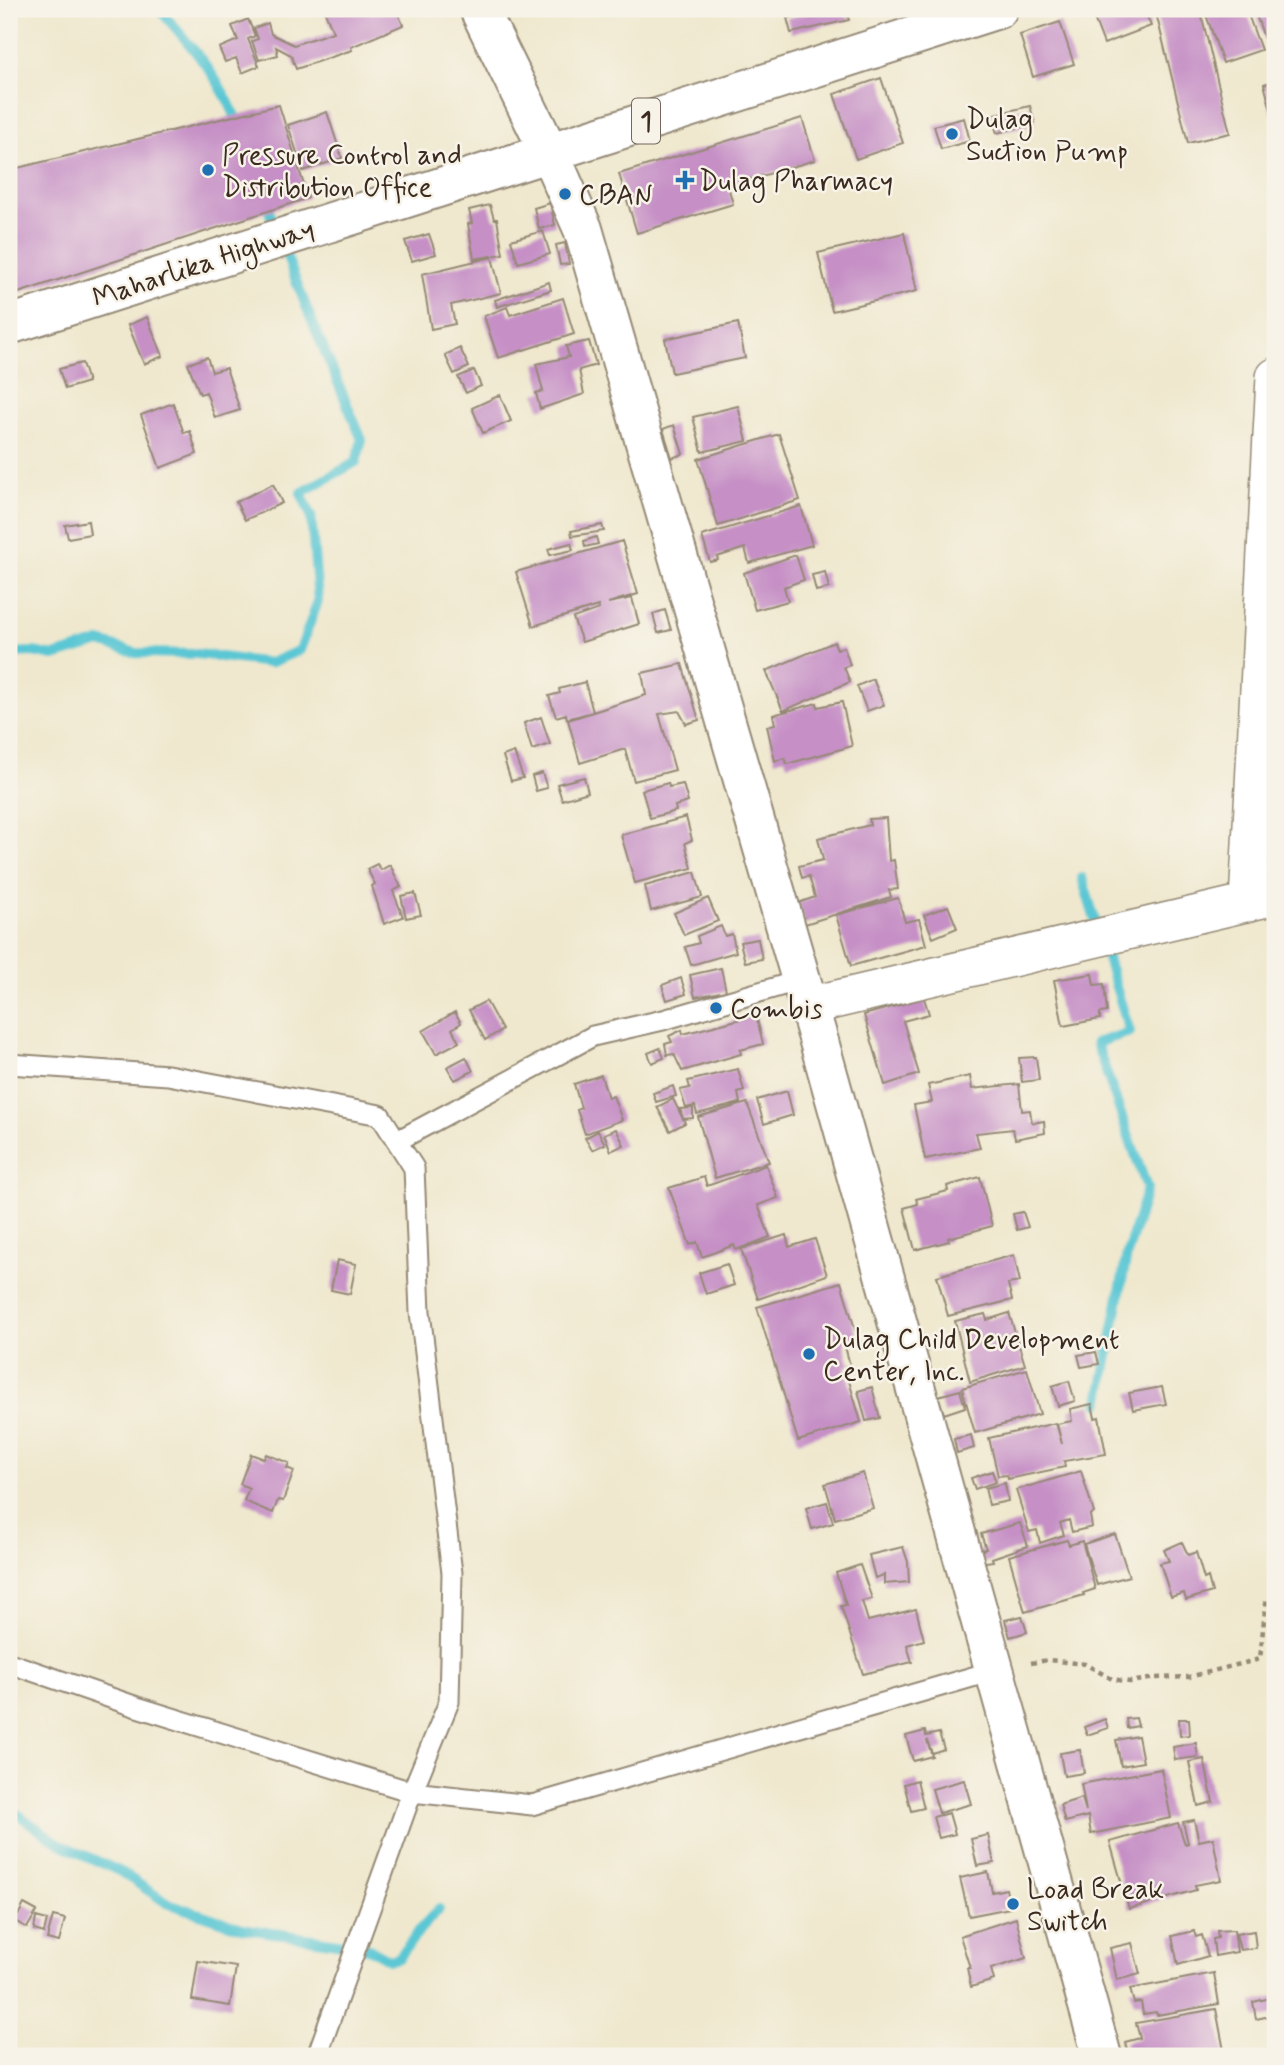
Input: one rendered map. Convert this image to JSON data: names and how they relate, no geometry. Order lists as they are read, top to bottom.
{
  "streets": {
    "main road": ["1", "Maharlika Highway"]
  },
  "places": {
    "other": [
      "Dulag Suction Pump",
      "Pressure Control and Distribution Office",
      "CBAN",
      "Combis",
      "Dulag Child Development Center, Inc.",
      "Load Break Switch"
    ],
    "health": ["Dulag Pharmacy"]
  }
}
